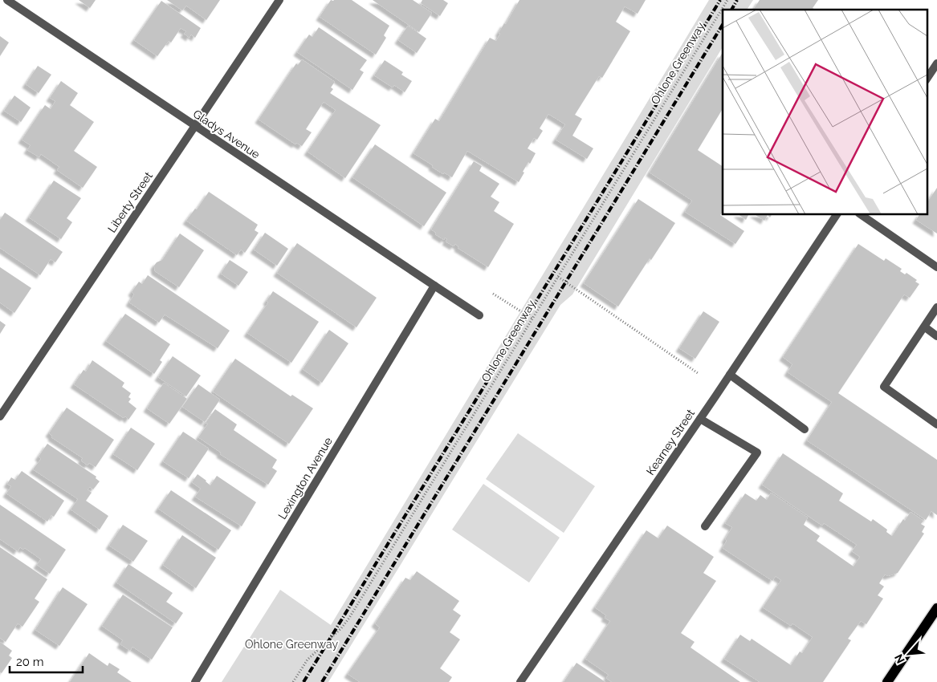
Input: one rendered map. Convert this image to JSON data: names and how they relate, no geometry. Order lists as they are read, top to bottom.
{
  "streets": {
    "street": [
      "Gladys Avenue",
      "Liberty Street",
      "Kearney Street",
      "Lexington Avenue"
    ],
    "path": ["Ohlone Greenway"]
  },
  "crossings": [
    ["Gladys Avenue", "Liberty Street"],
    ["Gladys Avenue", "Lexington Avenue"]
  ],
  "parks": ["Ohlone Greenway"],
  "scale_bar": "20 m",
  "north": "bottom left"
}
